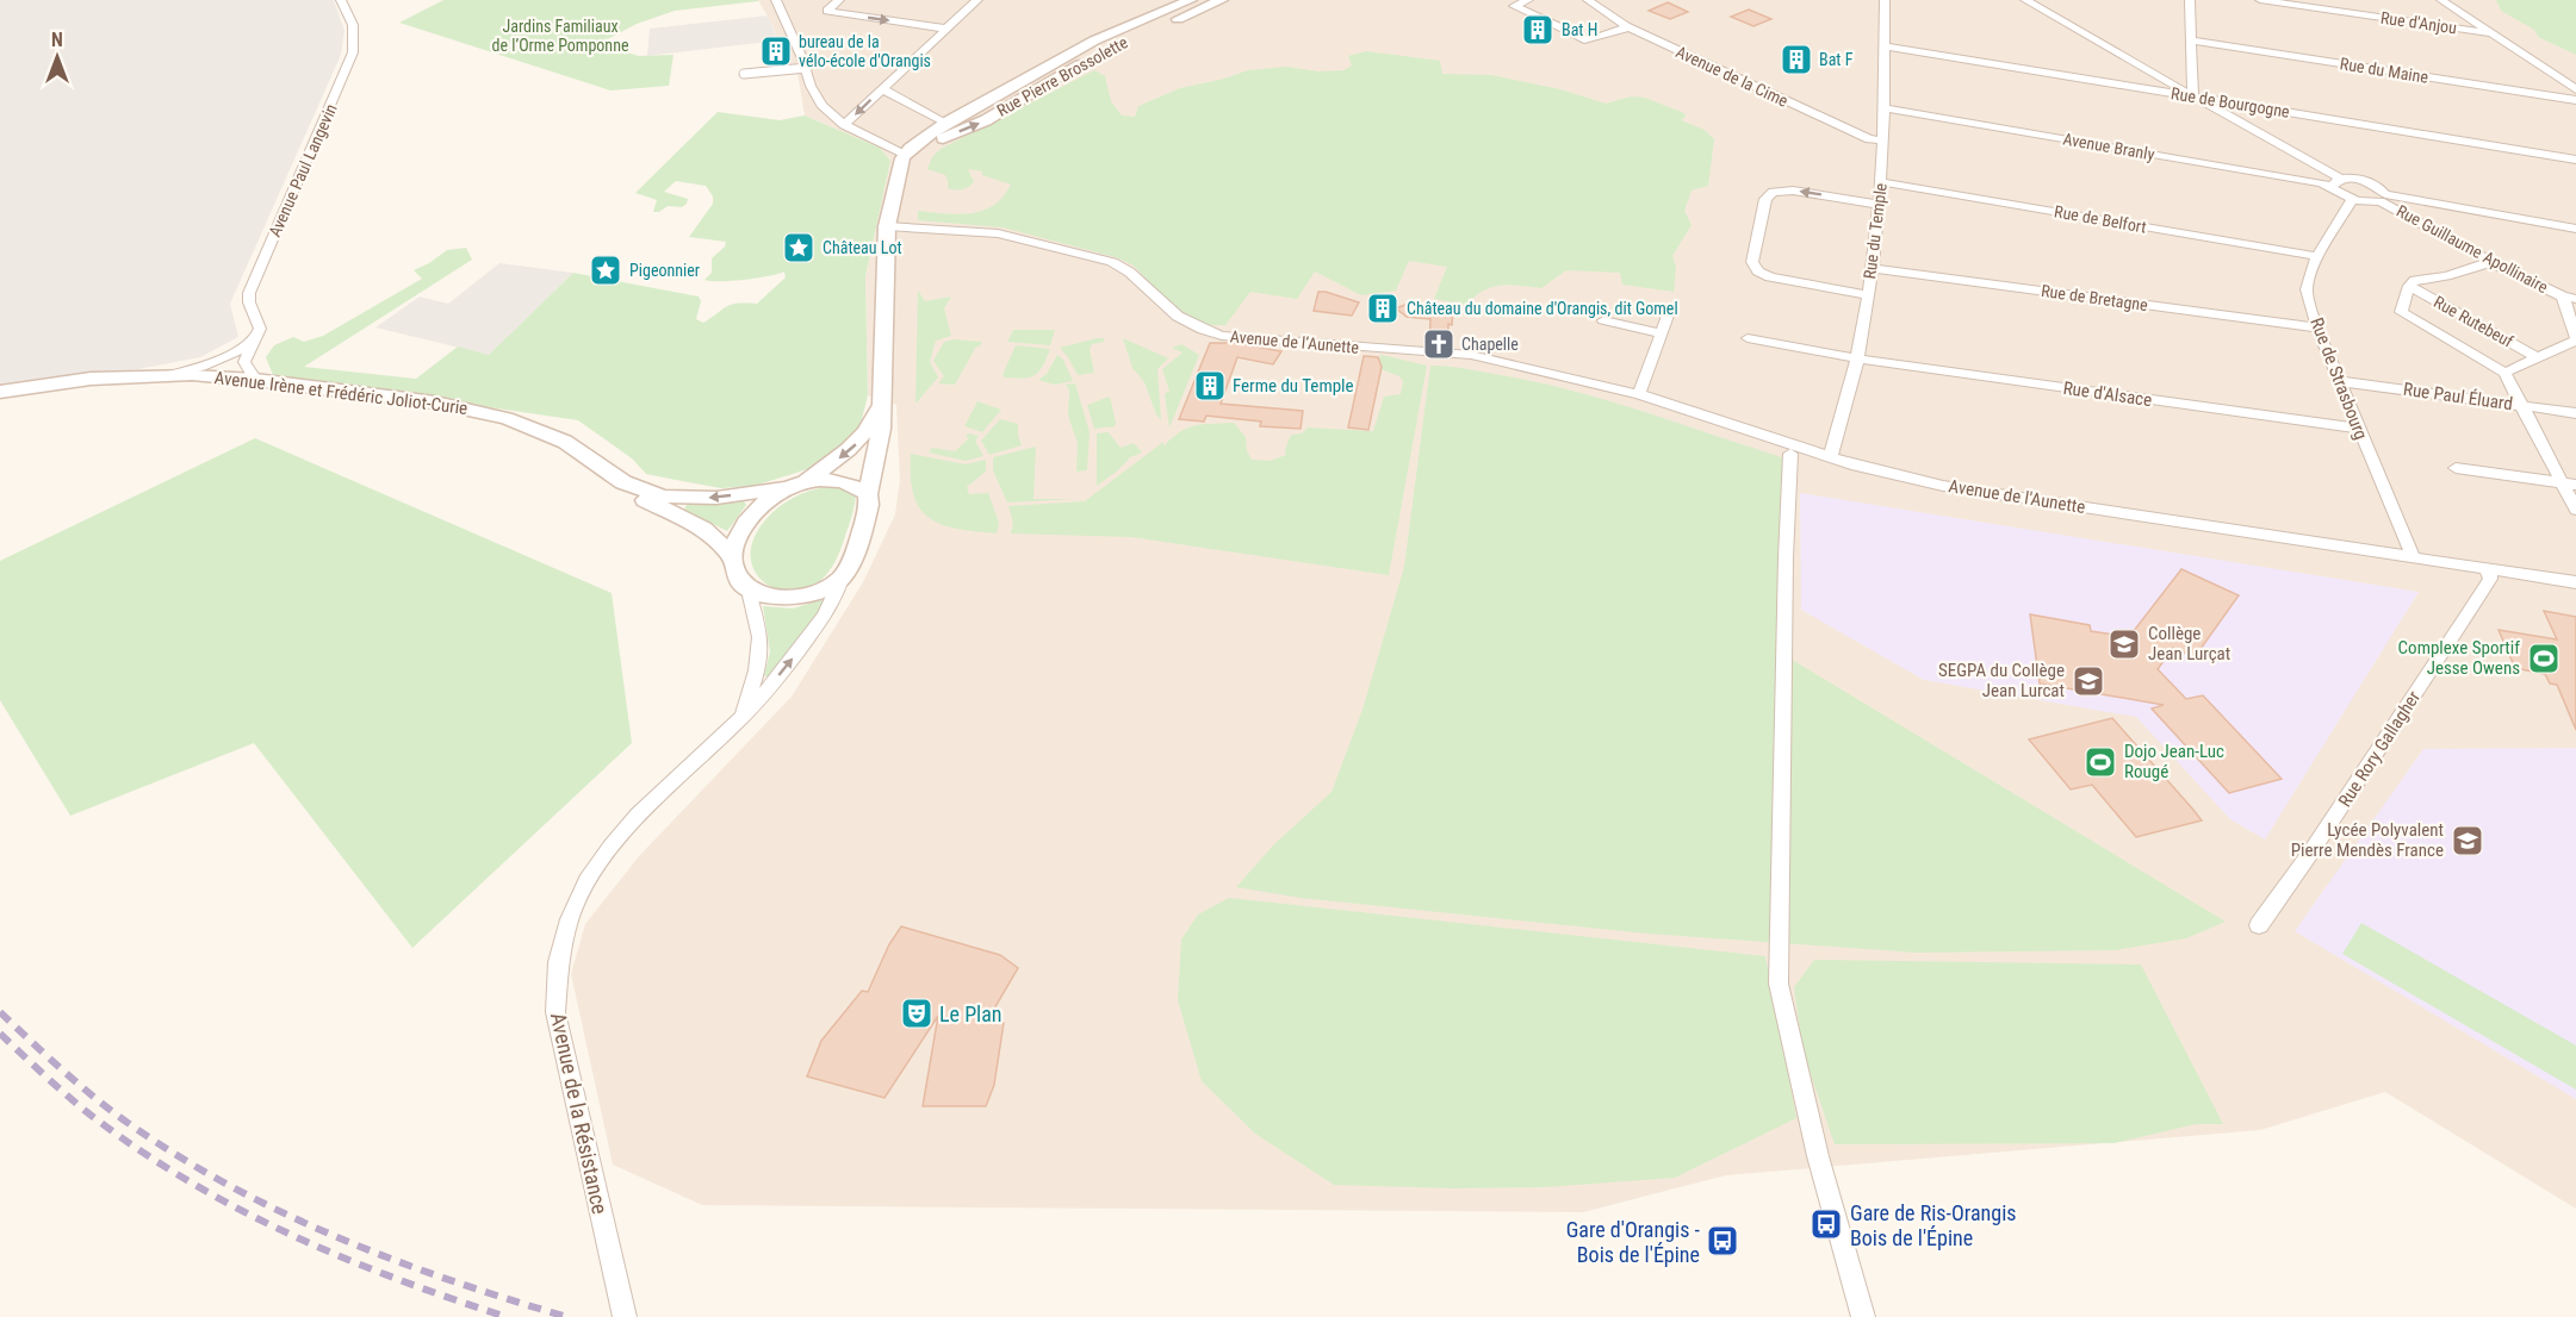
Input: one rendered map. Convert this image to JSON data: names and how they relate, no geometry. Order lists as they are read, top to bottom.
{
  "streets": {
    "main road": ["Rue Pierre Brossolette", "Avenue Irène et Frédéric Joliot-Curie"],
    "street": [
      "Rue d'Anjou",
      "Rue du Maine",
      "Avenue de la Cime",
      "Rue de Bourgogne",
      "Avenue Branly",
      "Avenue Paul Langevin",
      "Rue de Belfort",
      "Rue du Temple",
      "Rue Guillaume Apollinaire",
      "Rue de Bretagne",
      "Rue Rutebeuf",
      "Avenue de l’Aunette",
      "Rue de Strasbourg",
      "Rue d'Alsace",
      "Rue Paul Éluard",
      "Avenue de l'Aunette",
      "Rue Rory Gallagher",
      "Avenue de la Résistance"
    ]
  },
  "crossings": [
    ["Avenue de la Cime", "Rue du Temple"],
    ["Rue de Bourgogne", "Rue du Temple"],
    ["Avenue Branly", "Rue du Temple"],
    ["Avenue Branly", "Rue Guillaume Apollinaire"],
    ["Avenue Paul Langevin", "Avenue Irène et Frédéric Joliot-Curie"],
    ["Rue de Belfort", "Rue du Temple"],
    ["Rue de Belfort", "Rue de Strasbourg"],
    ["Rue du Temple", "Rue de Bretagne"],
    ["Rue du Temple", "Rue d'Alsace"],
    ["Rue du Temple", "Avenue de l'Aunette"],
    ["Rue Guillaume Apollinaire", "Rue Rutebeuf"],
    ["Rue de Bretagne", "Rue de Strasbourg"],
    ["Avenue de l’Aunette", "Avenue de l'Aunette"],
    ["Rue de Strasbourg", "Rue d'Alsace"],
    ["Rue de Strasbourg", "Rue Paul Éluard"],
    ["Rue de Strasbourg", "Avenue de l'Aunette"],
    ["Avenue Irène et Frédéric Joliot-Curie", "Avenue de la Résistance"],
    ["Avenue de l'Aunette", "Rue Rory Gallagher"]
  ],
  "parks": ["Jardins Familiaux de l’Orme Pomponne"],
  "places": {
    "building": [
      "Bat H",
      "bureau de la vélo-école d'Orangis",
      "Bat F",
      "Château du domaine d'Orangis, dit Gomel",
      "Ferme du Temple"
    ],
    "place": ["Château Lot", "Pigeonnier"],
    "church": ["Chapelle"],
    "school or university": ["Collège Jean Lurçat", "SEGPA du Collège Jean Lurcat", "Lycée Polyvalent Pierre Mendès France"],
    "sports": ["Complexe Sportif Jesse Owens", "Dojo Jean-Luc Rougé"],
    "theatre": ["Le Plan"],
    "bus stop": ["Gare de Ris-Orangis Bois de l'Épine", "Gare d'Orangis - Bois de l'Épine"]
  },
  "north": "top"
}
